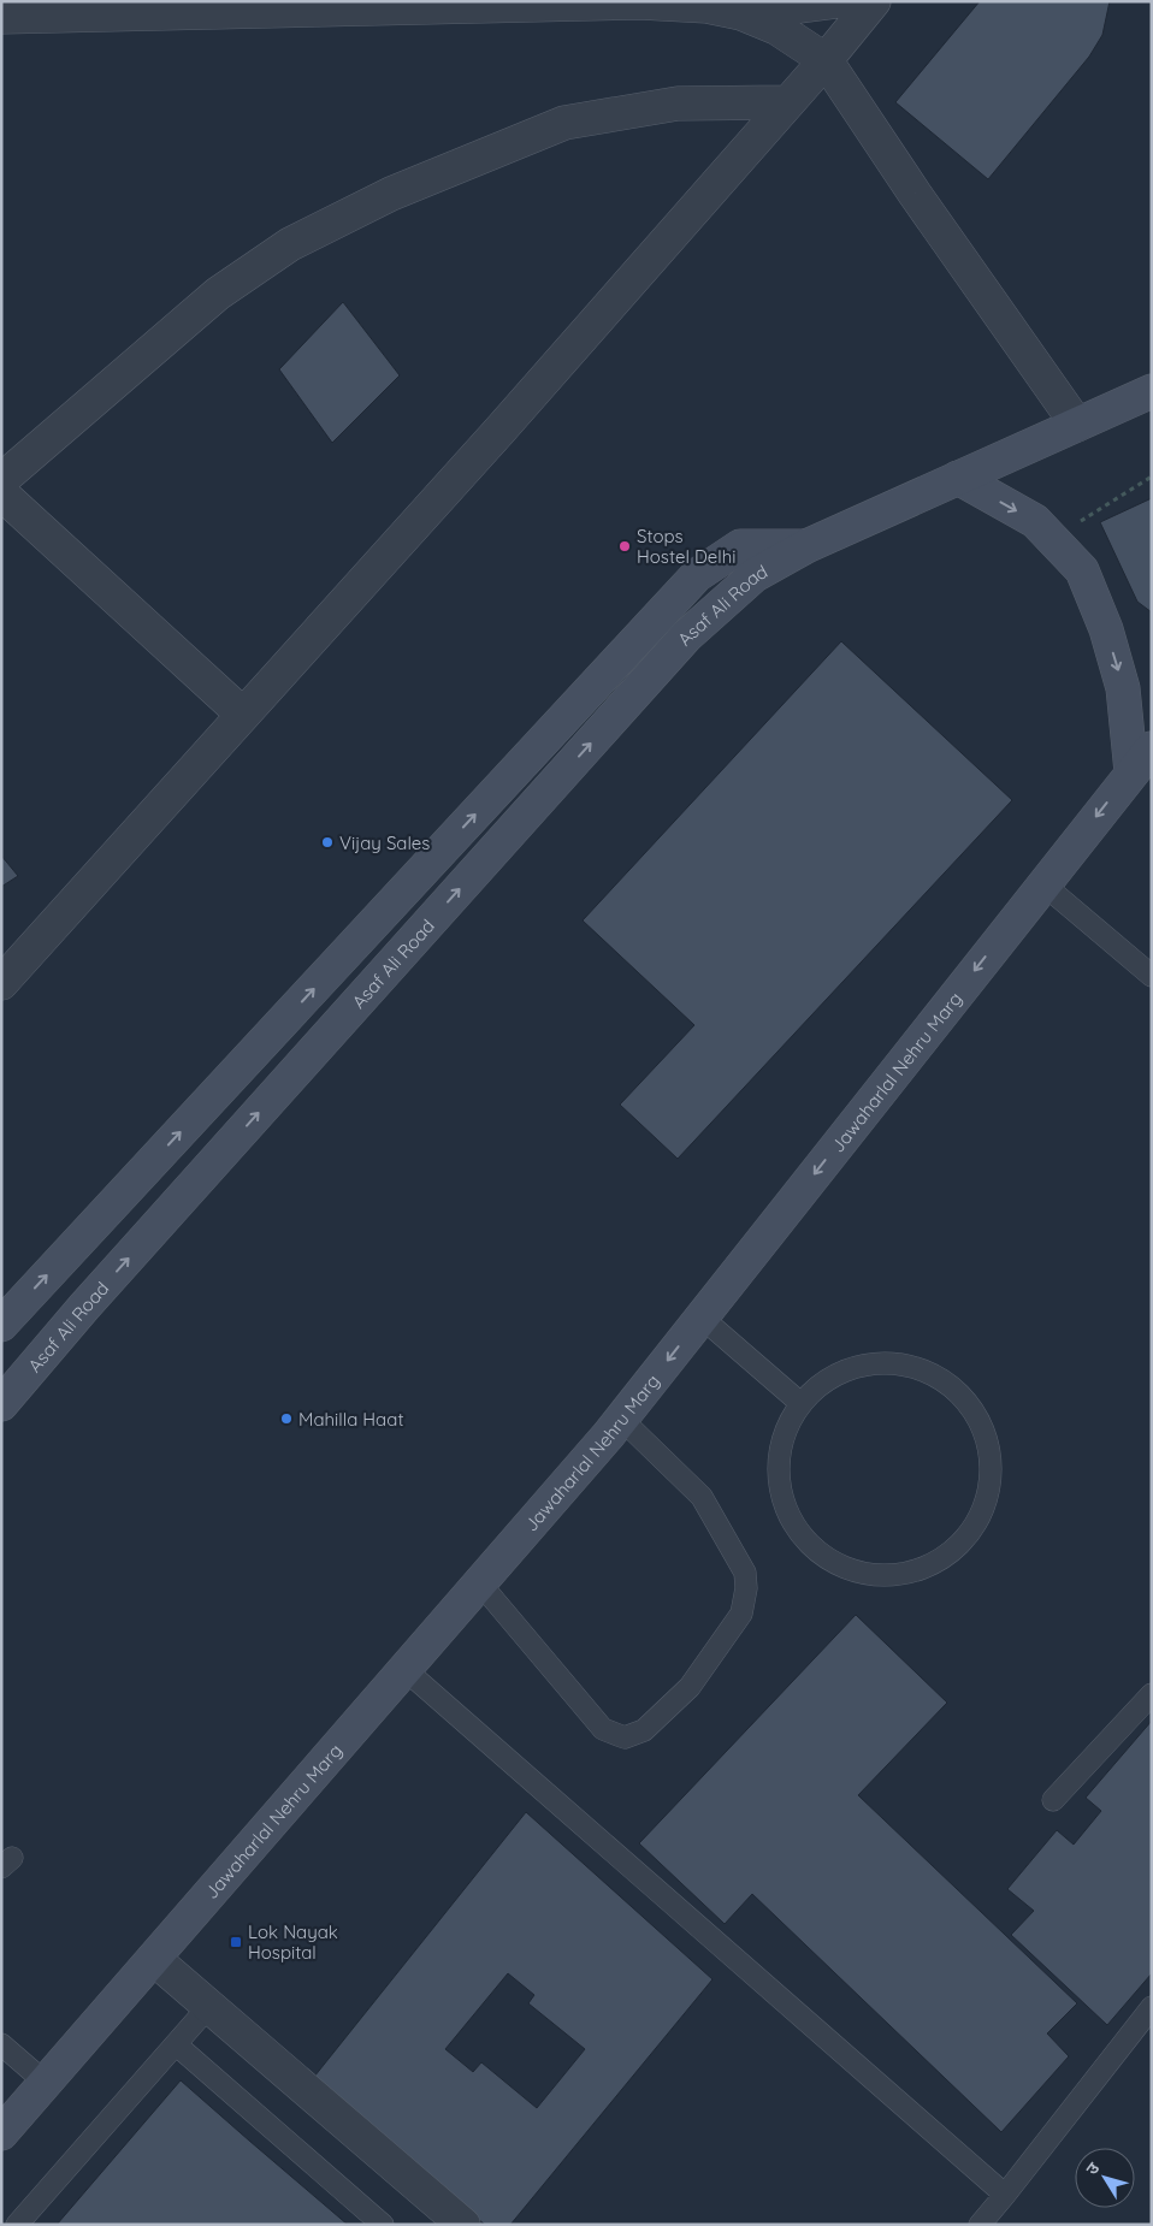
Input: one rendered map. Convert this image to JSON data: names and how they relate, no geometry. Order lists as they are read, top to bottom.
{
  "streets": {
    "main road": ["Asaf Ali Road", "Jawaharlal Nehru Marg"]
  },
  "one_way": ["Asaf Ali Road", "Jawaharlal Nehru Marg"],
  "places": {
    "other": ["Stops Hostel Delhi", "Vijay Sales", "Mahilla Haat"],
    "transit": ["Lok Nayak Hospital"]
  },
  "north": "top left"
}
